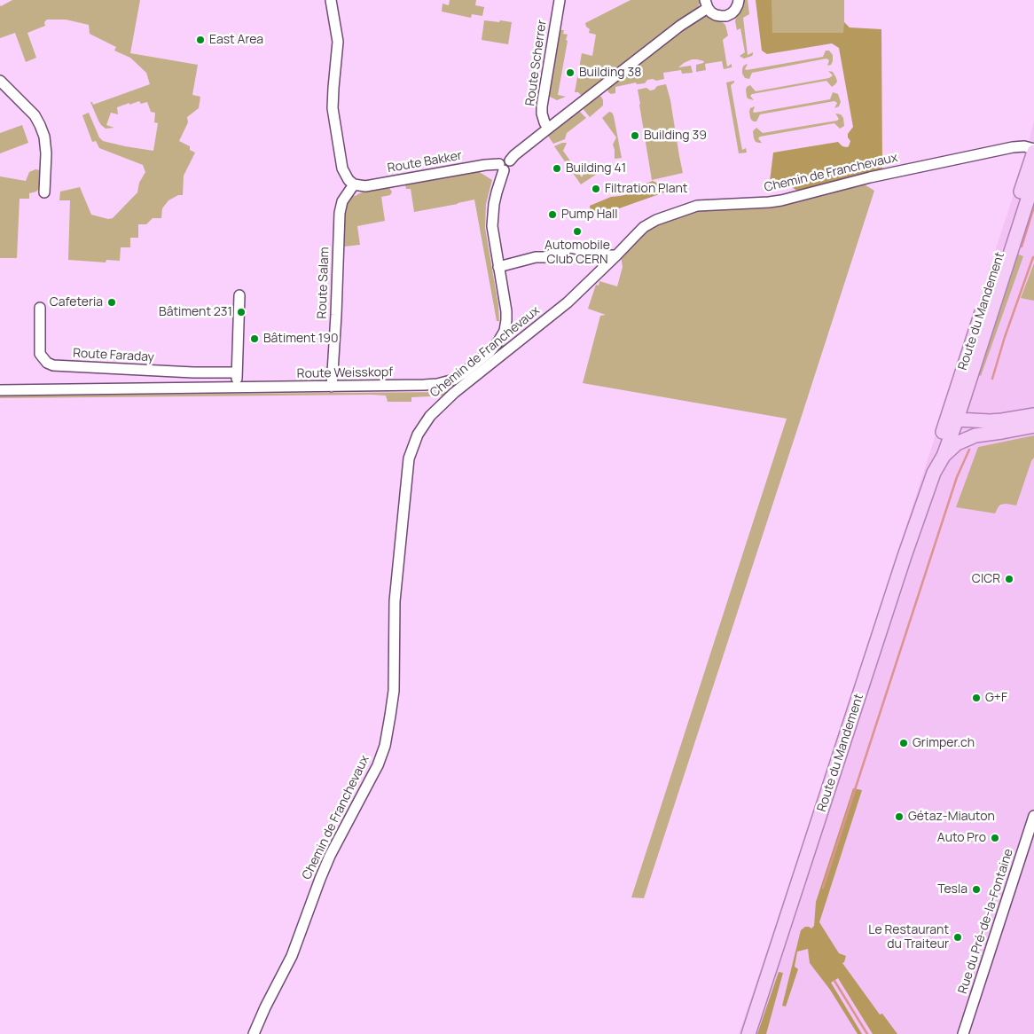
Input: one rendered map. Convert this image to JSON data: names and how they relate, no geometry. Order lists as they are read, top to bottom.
{
  "streets": {
    "main road": ["Route du Mandement"],
    "street": [
      "Route Scherrer",
      "Route Bakker",
      "Chemin de Franchevaux",
      "Route Salam",
      "Route Faraday",
      "Route Weisskopf",
      "Rue du Pré-de-la-Fontaine"
    ]
  },
  "crossings": [
    ["Route Scherrer", "Route Weisskopf"],
    ["Route Bakker", "Route Salam"],
    ["Route Bakker", "Route Weisskopf"],
    ["Chemin de Franchevaux", "Route du Mandement"],
    ["Route Salam", "Route Weisskopf"]
  ],
  "places": [
    "East Area",
    "Building 38",
    "Building 39",
    "Building 41",
    "Filtration Plant",
    "Pump Hall",
    "Automobile Club CERN",
    "Cafeteria",
    "Bâtiment 231",
    "Bâtiment 190",
    "CICR",
    "G+F",
    "Grimper.ch",
    "Gétaz-Miauton",
    "Auto Pro",
    "Tesla",
    "Le Restaurant du Traiteur"
  ]
}
